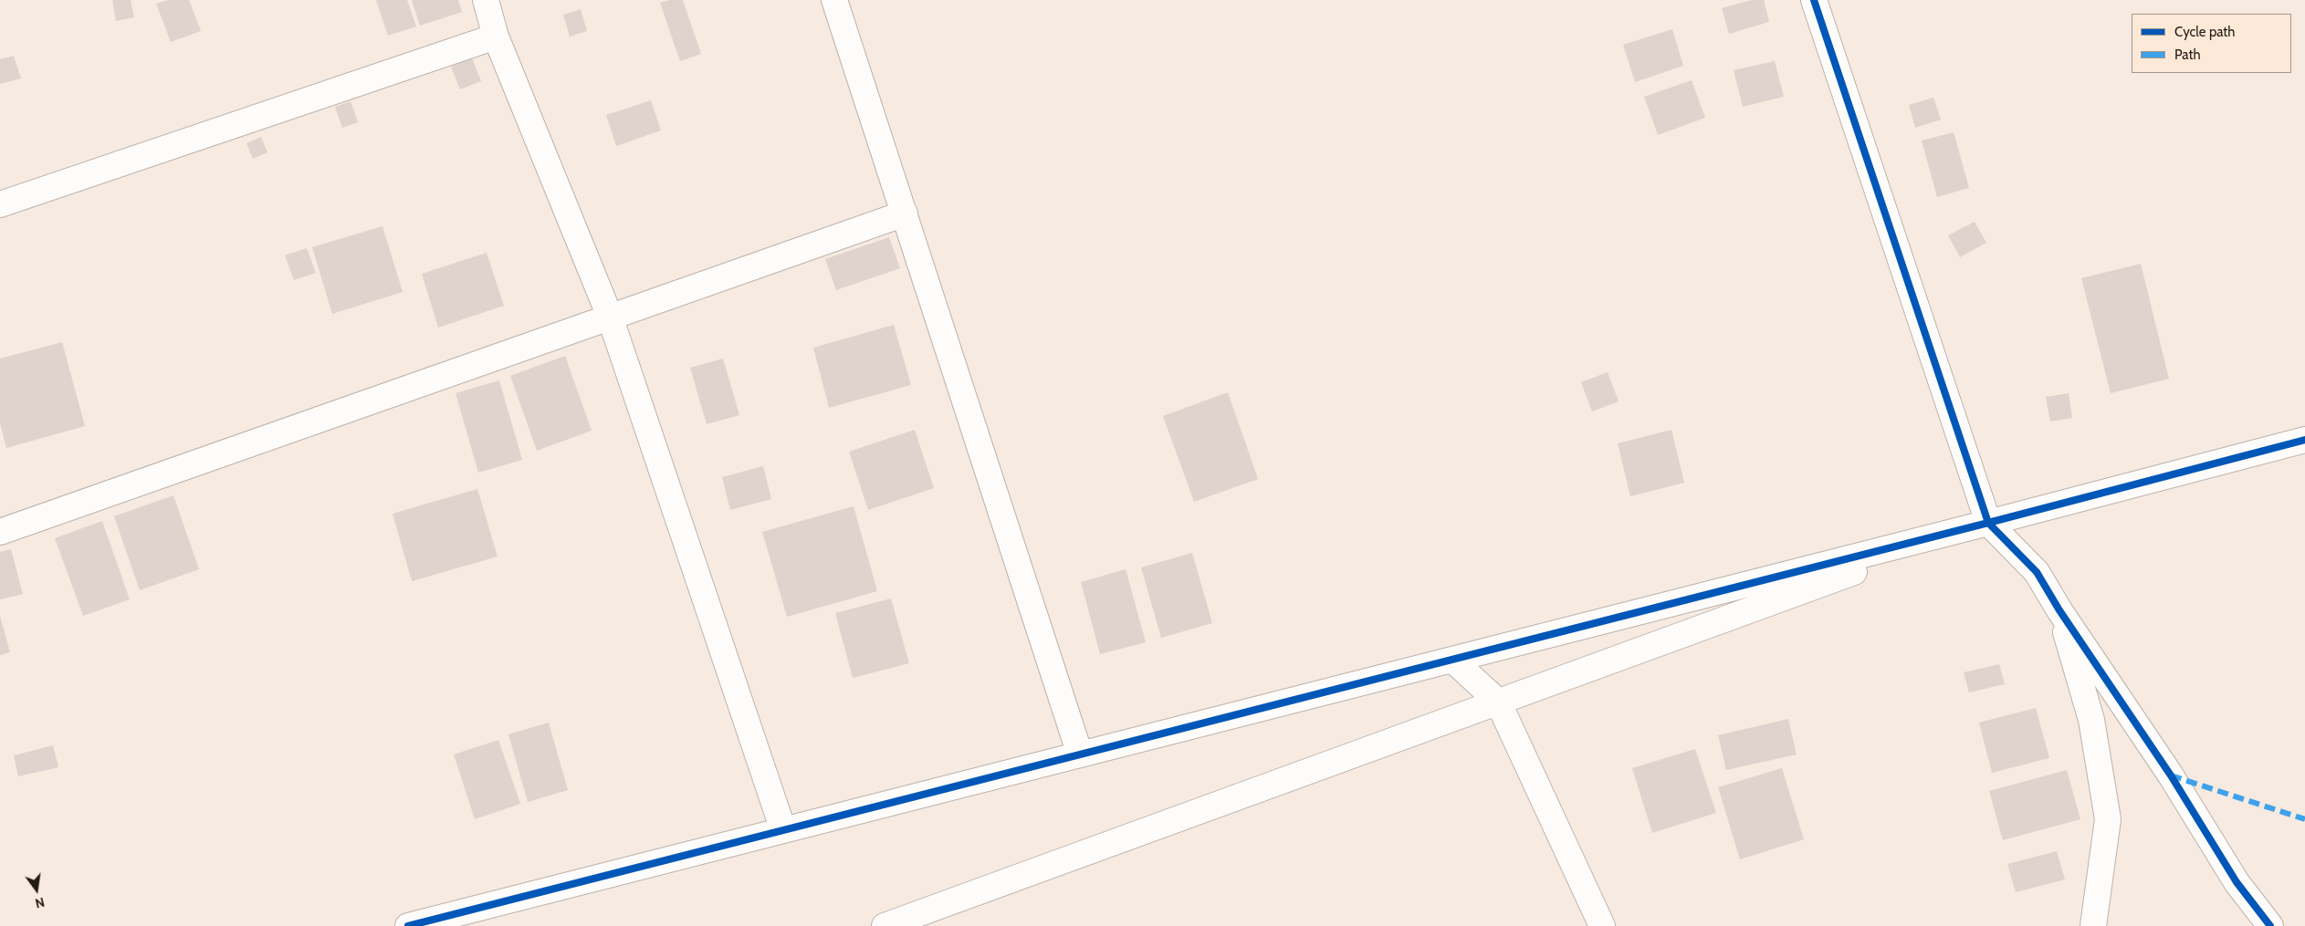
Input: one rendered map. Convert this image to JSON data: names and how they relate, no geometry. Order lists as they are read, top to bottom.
{
  "legend": ["Cycle path", "Path"],
  "north": "bottom"
}
